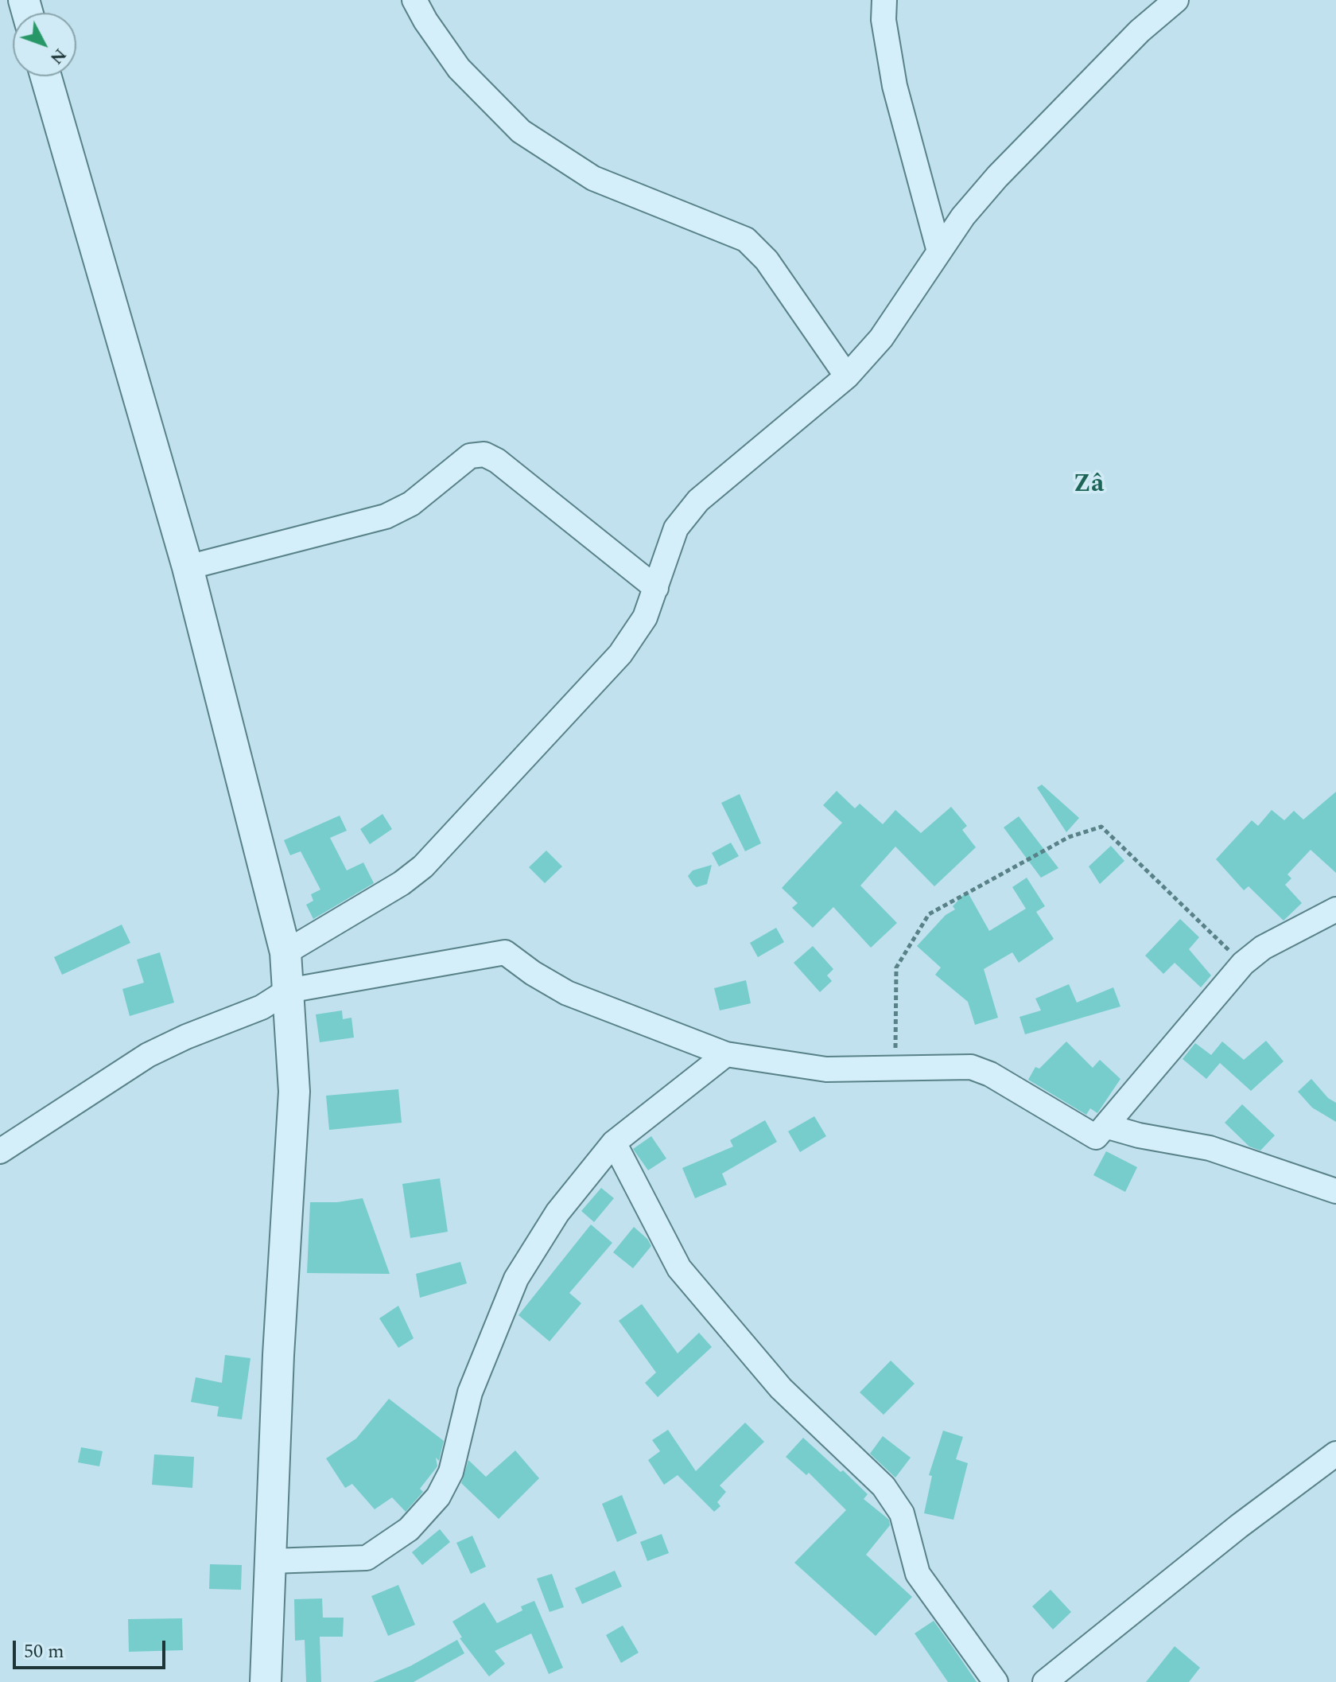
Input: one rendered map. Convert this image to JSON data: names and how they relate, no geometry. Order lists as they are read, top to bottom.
{
  "districts": ["Zâ"],
  "scale_bar": "50 m",
  "north": "bottom right"
}
